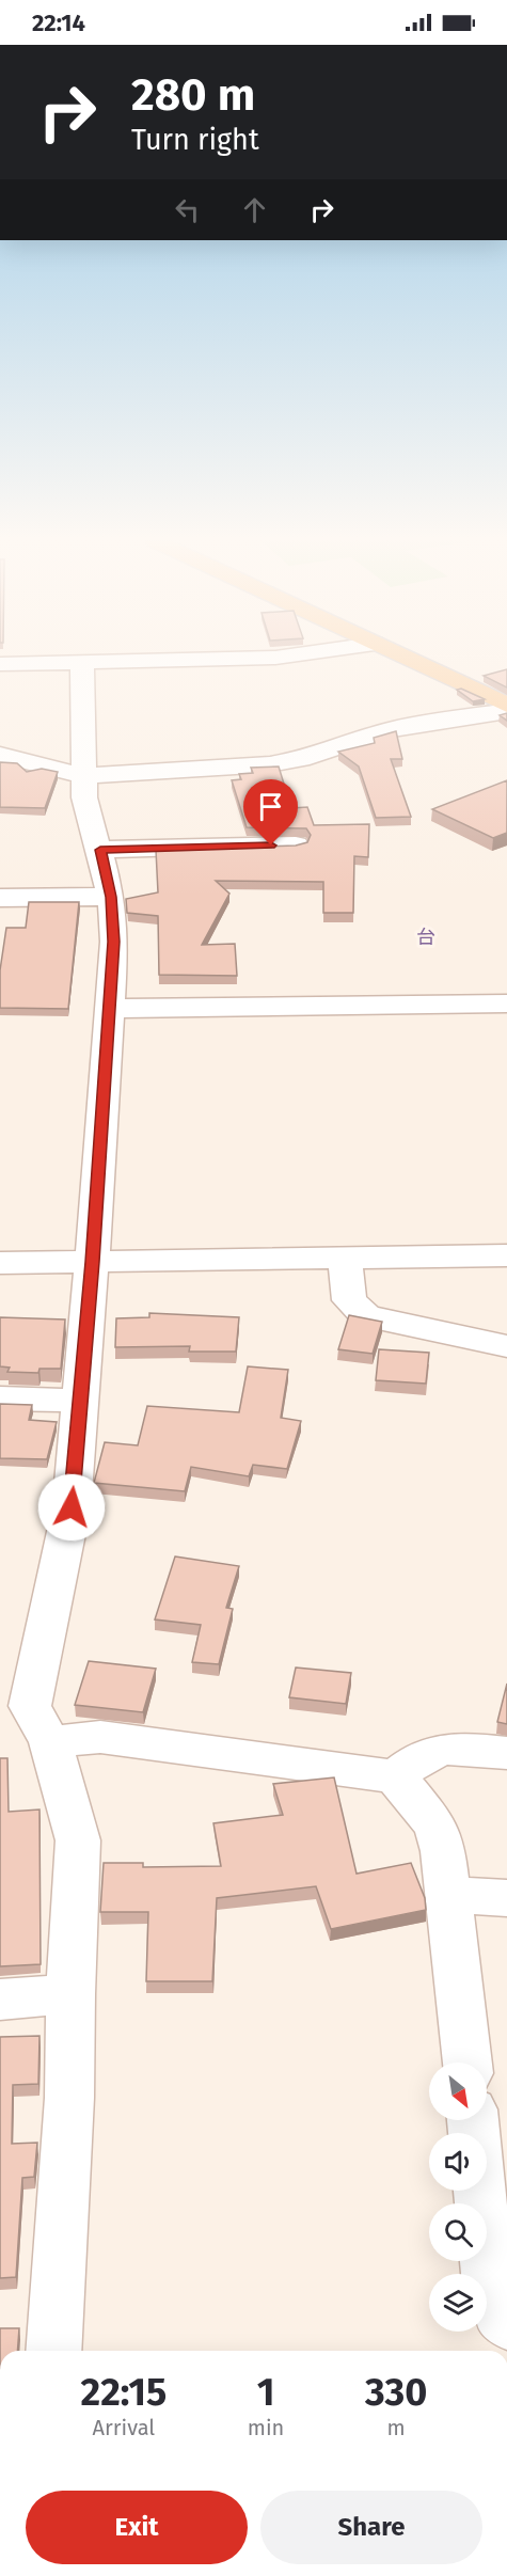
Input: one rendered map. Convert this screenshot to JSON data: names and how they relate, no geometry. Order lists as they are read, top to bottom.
{
  "districts": ["台"],
  "north": "bottom right",
  "page": {
    "status": "22:14",
    "turn": ["280 m", "Turn right"],
    "eta": [
      "22:15",
      "Arrival",
      "1",
      "min",
      "330",
      "m"
    ],
    "buttons": ["Exit", "Share"]
  }
}
